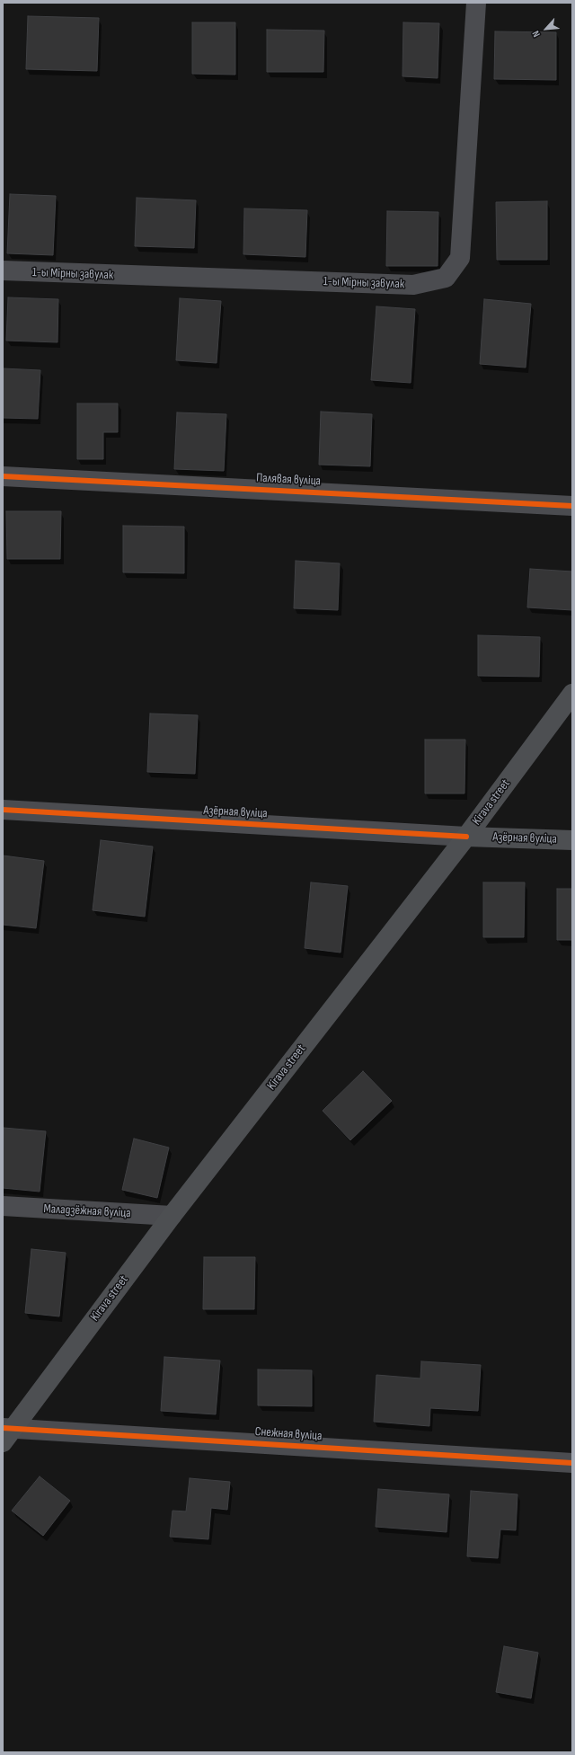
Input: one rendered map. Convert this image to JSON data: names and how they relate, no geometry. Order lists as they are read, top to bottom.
{
  "streets": {
    "main road": ["Kirava street", "Азёрная вуліца"],
    "street": [
      "1-ы Мірны завулак",
      "Палявая вуліца",
      "Маладзёжная вуліца",
      "Снежная вуліца"
    ]
  },
  "crossings": [
    ["Kirava street", "Азёрная вуліца"],
    ["Kirava street", "Маладзёжная вуліца"],
    ["Kirava street", "Снежная вуліца"]
  ],
  "north": "bottom left"
}
